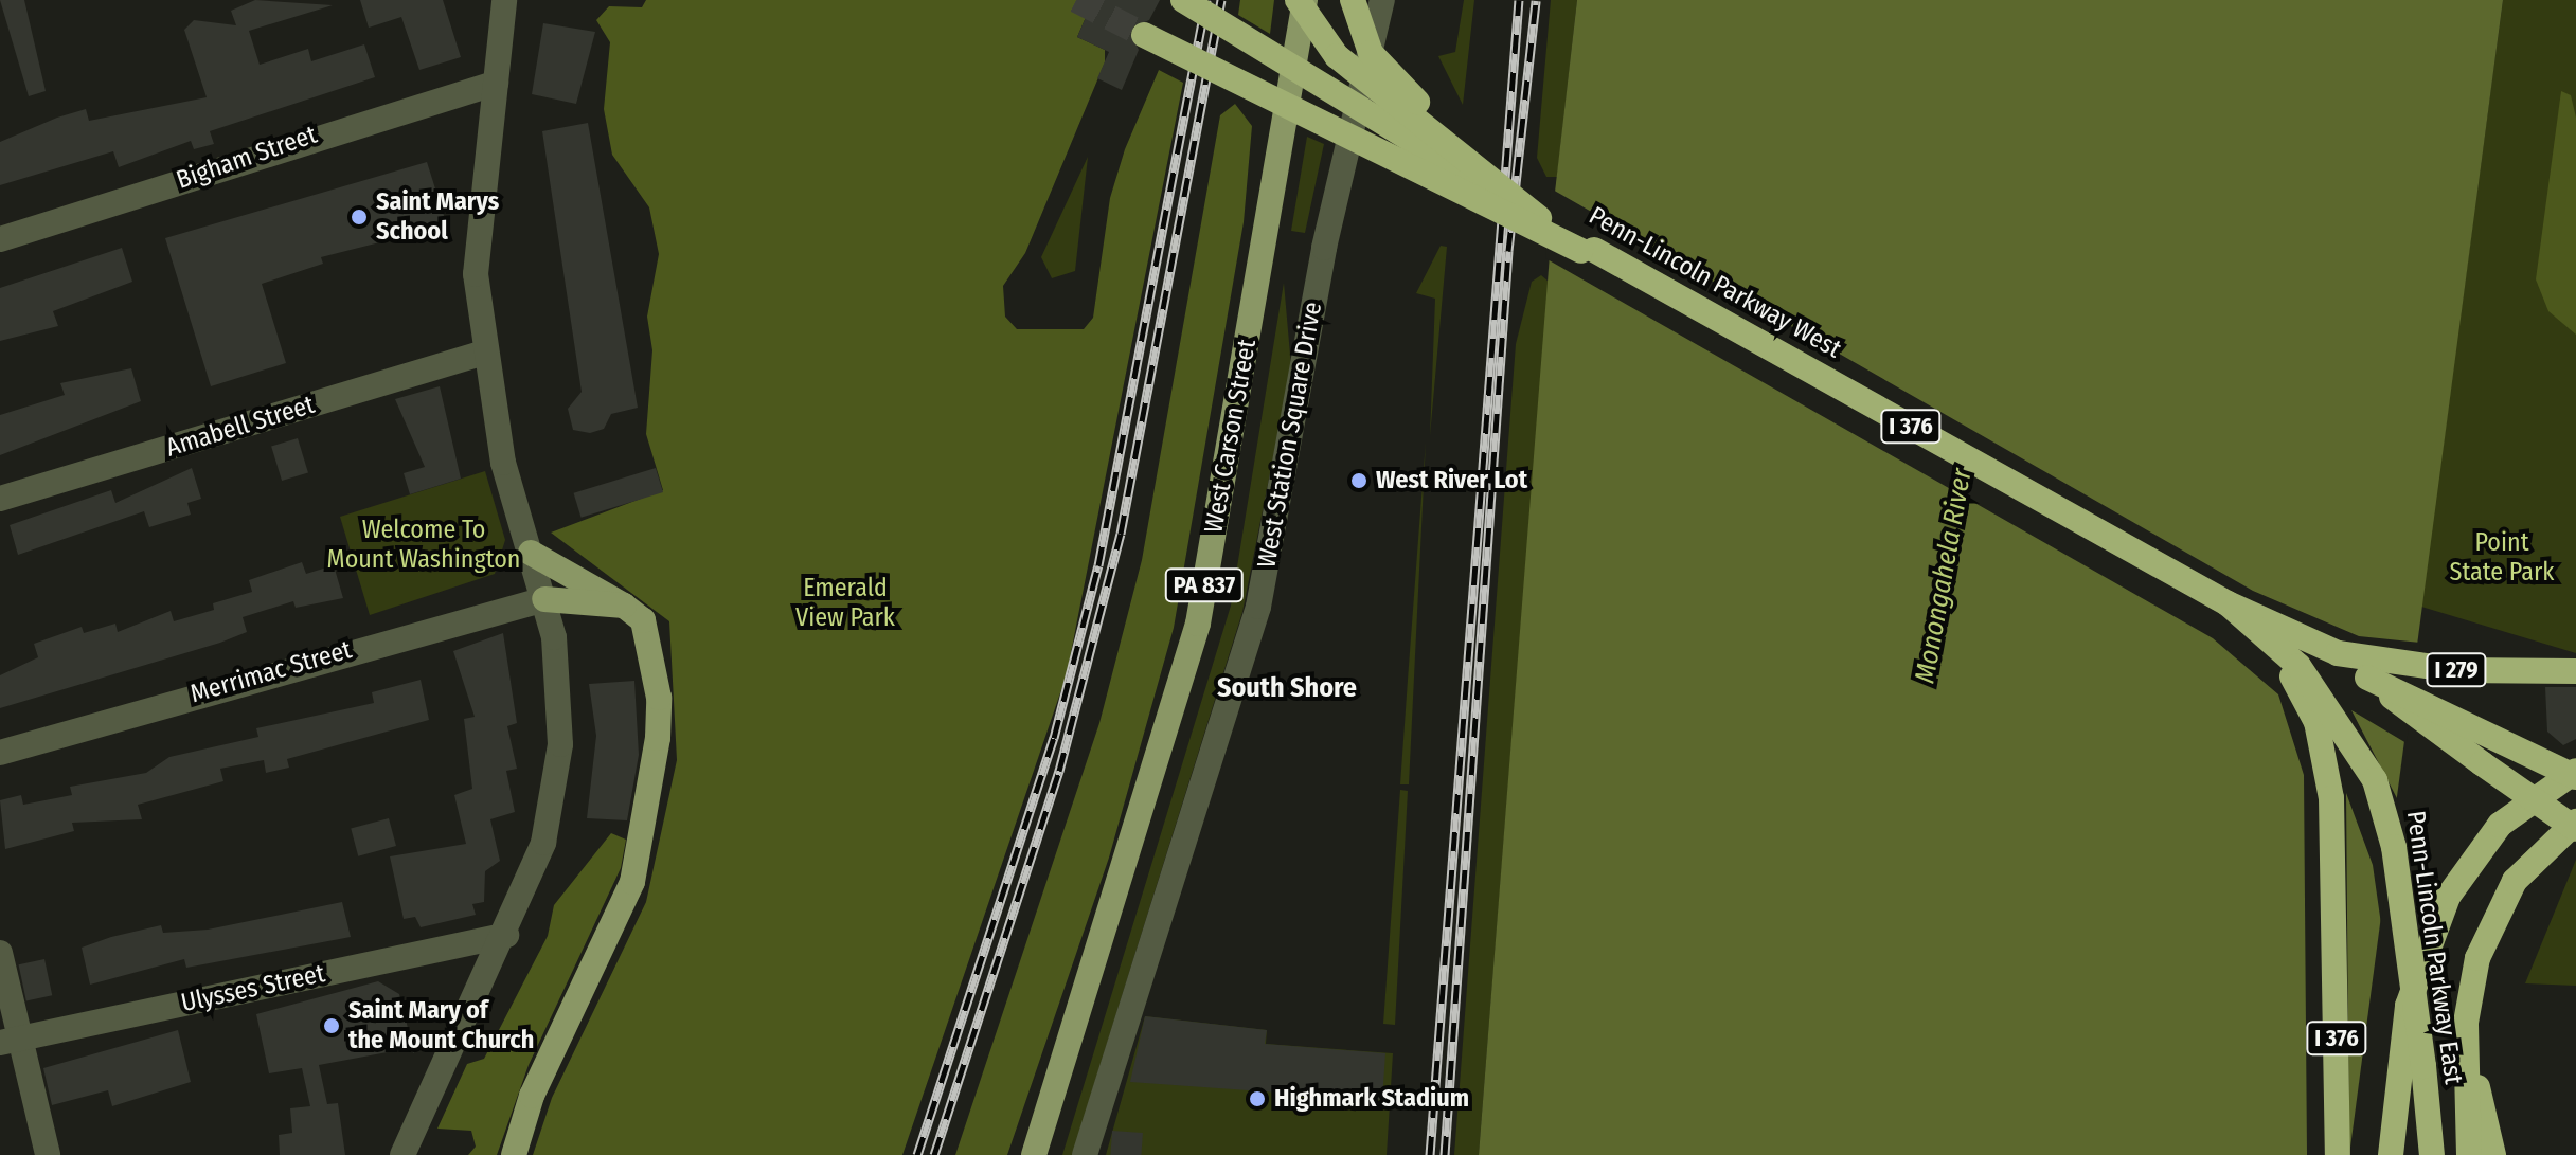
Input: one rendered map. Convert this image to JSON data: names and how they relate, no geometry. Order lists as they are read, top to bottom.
{
  "streets": {
    "highway": [
      "Penn-Lincoln Parkway West",
      "I 376",
      "I 279",
      "Penn-Lincoln Parkway East"
    ],
    "main road": ["West Carson Street", "PA 837"],
    "street": [
      "Bigham Street",
      "Amabell Street",
      "West Station Square Drive",
      "Merrimac Street",
      "Ulysses Street"
    ]
  },
  "crossings": [
    ["Penn-Lincoln Parkway West", "I 376"],
    ["Penn-Lincoln Parkway West", "I 279"],
    ["Penn-Lincoln Parkway West", "Penn-Lincoln Parkway East"],
    ["I 376", "I 279"],
    ["I 376", "Penn-Lincoln Parkway East"],
    ["I 279", "Penn-Lincoln Parkway East"]
  ],
  "districts": ["South Shore"],
  "water": ["Monongahela River"],
  "parks": ["Welcome To Mount Washington", "Point State Park", "Emerald View Park"],
  "places": [
    "Saint Marys School",
    "West River Lot",
    "Saint Mary of the Mount Church",
    "Highmark Stadium"
  ]
}
